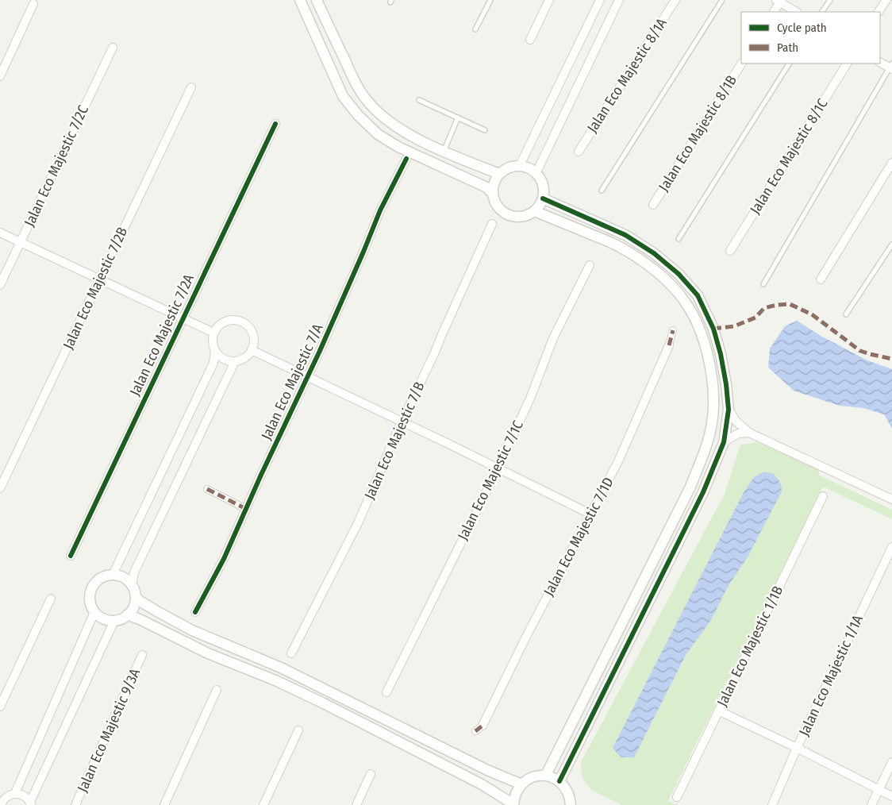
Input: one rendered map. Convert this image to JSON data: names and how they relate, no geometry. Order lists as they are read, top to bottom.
{
  "streets": {
    "street": [
      "Jalan Eco Majestic 8/1A",
      "Jalan Eco Majestic 8/1B",
      "Jalan Eco Majestic 8/1C",
      "Jalan Eco Majestic 7/2C",
      "Jalan Eco Majestic 7/2B",
      "Jalan Eco Majestic 7/2A",
      "Jalan Eco Majestic 7/A",
      "Jalan Eco Majestic 7/B",
      "Jalan Eco Majestic 7/1C",
      "Jalan Eco Majestic 7/1D",
      "Jalan Eco Majestic 1/1B",
      "Jalan Eco Majestic 1/1A",
      "Jalan Eco Majestic 9/3A"
    ]
  },
  "legend": ["Cycle path", "Path"]
}
